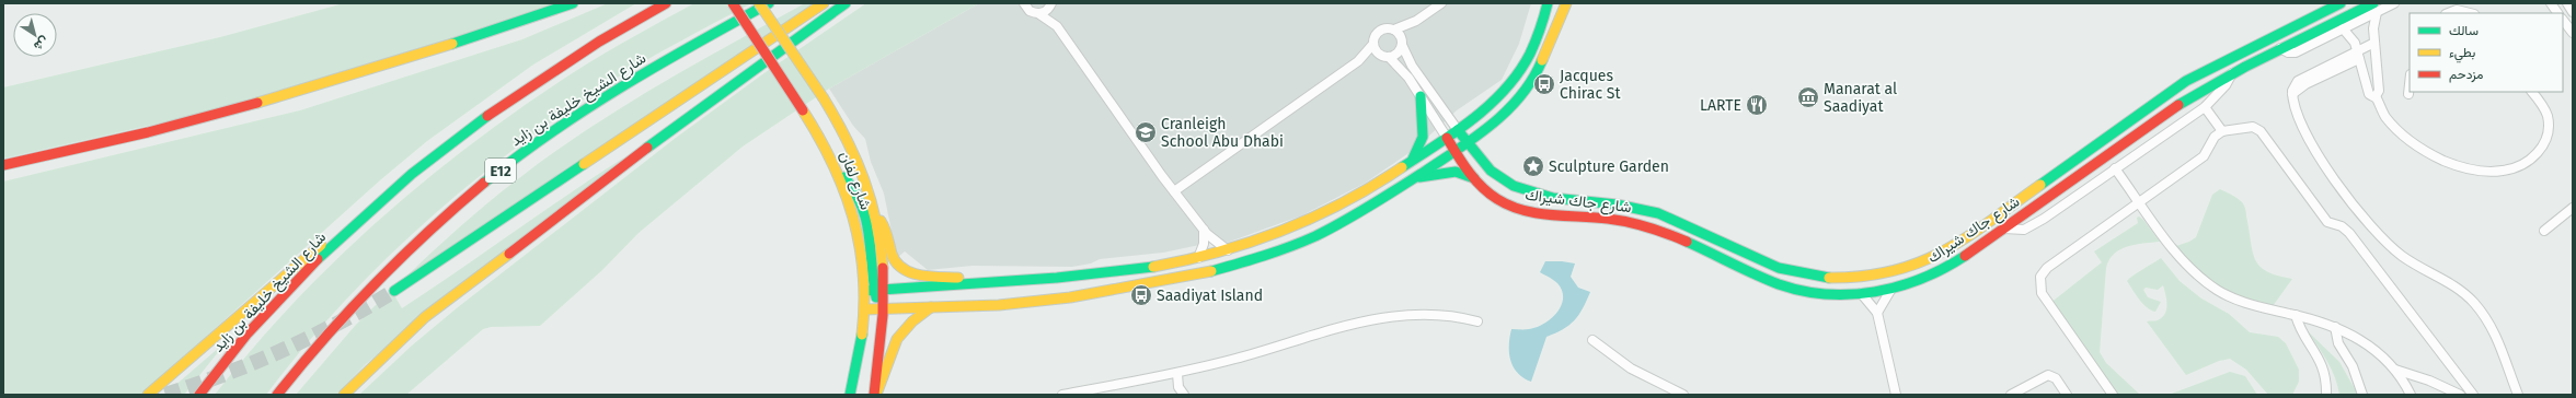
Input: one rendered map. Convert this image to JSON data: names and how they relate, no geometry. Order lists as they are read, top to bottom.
{
  "streets": {
    "main road": [
      "شارع الشيخ خليفة بن زايد",
      "E12",
      "شارع لفان",
      "شارع جاك شيراك"
    ]
  },
  "places": {
    "bus stop": ["Jacques Chirac St", "Saadiyat Island"],
    "museum": ["Manarat al Saadiyat"],
    "restaurant": ["LARTE"],
    "school or university": ["Cranleigh School Abu Dhabi"],
    "place": ["Sculpture Garden"]
  },
  "legend": ["سالك", "بطيء", "مزدحم"],
  "north": "bottom right"
}
